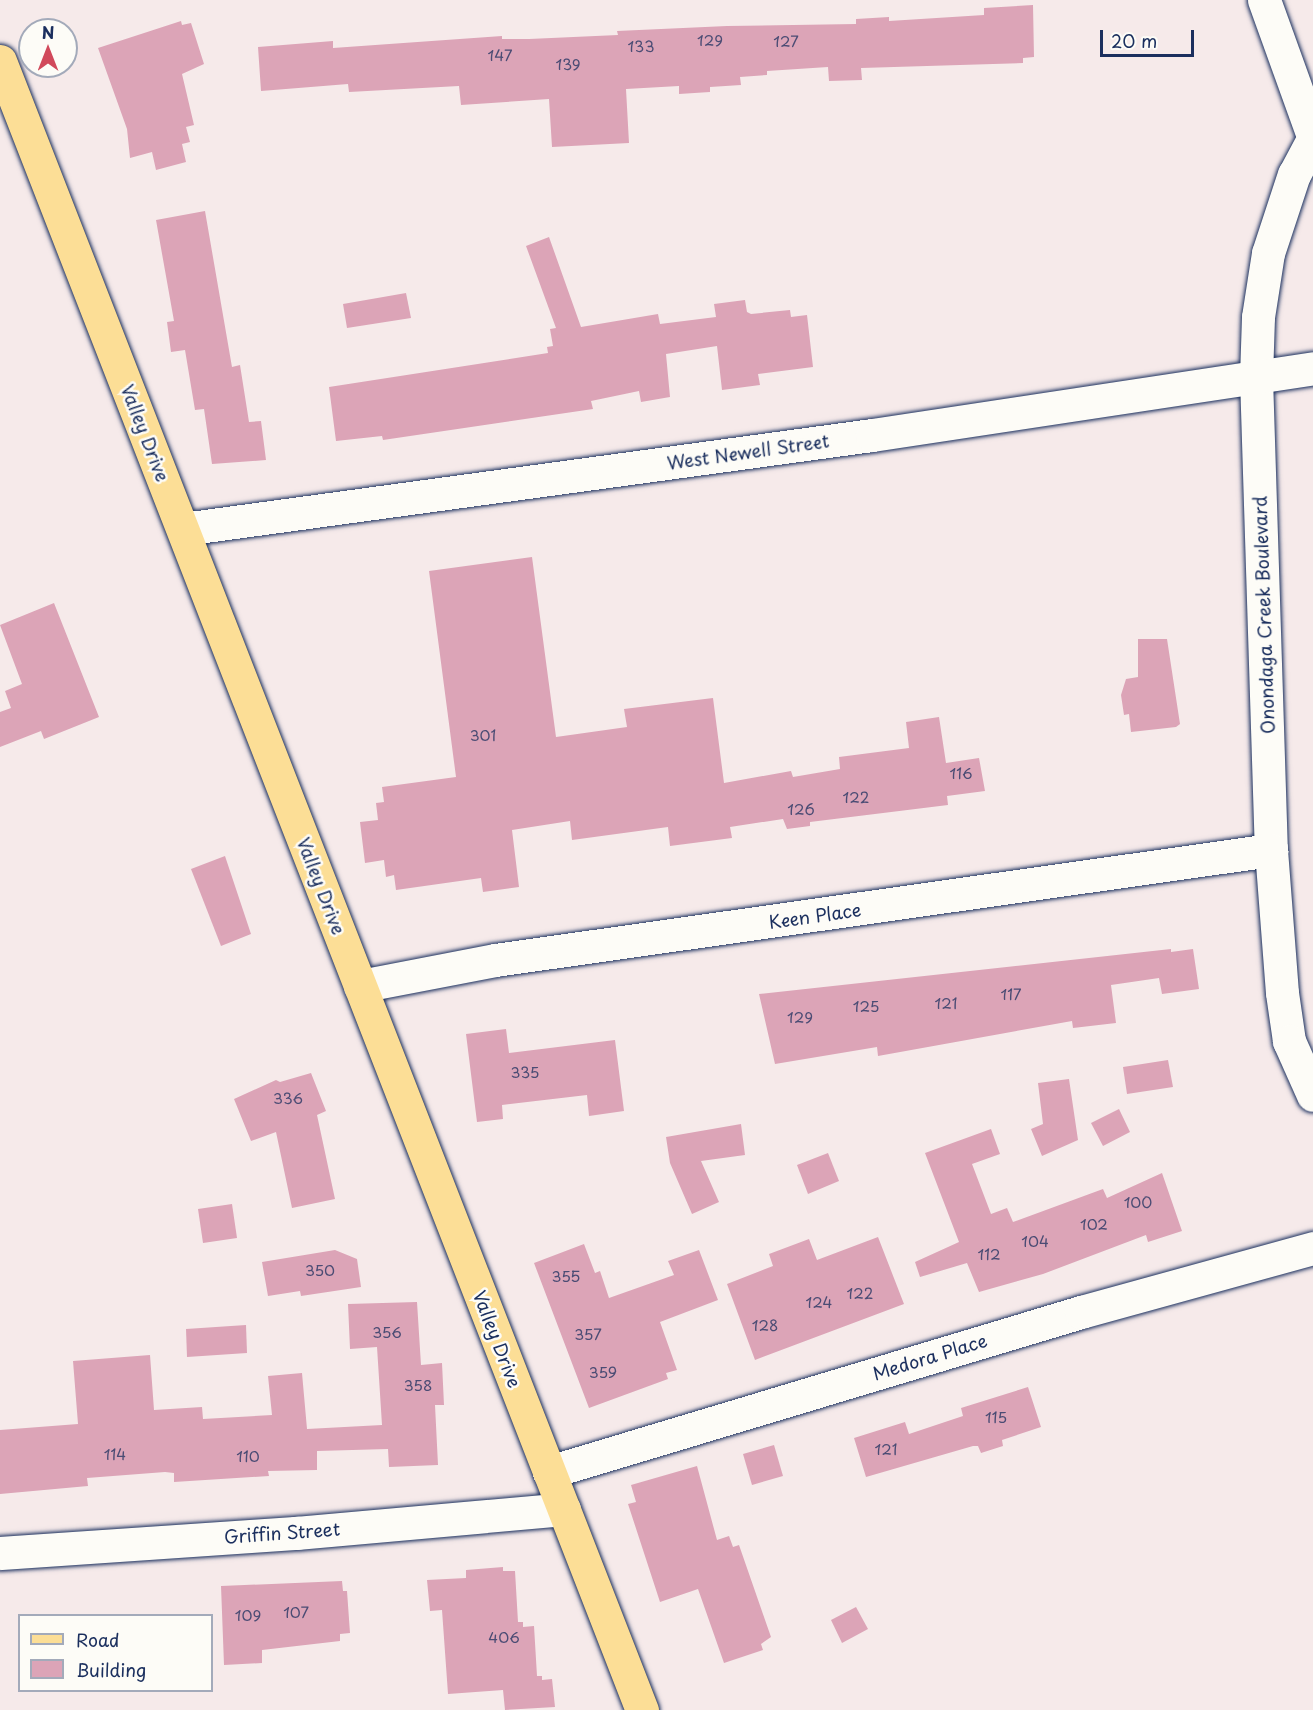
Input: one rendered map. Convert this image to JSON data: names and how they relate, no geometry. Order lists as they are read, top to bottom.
{
  "streets": {
    "main road": ["Valley Drive"],
    "street": [
      "West Newell Street",
      "Onondaga Creek Boulevard",
      "Keen Place",
      "Medora Place",
      "Griffin Street"
    ]
  },
  "crossings": [
    ["Valley Drive", "West Newell Street"],
    ["Valley Drive", "Keen Place"],
    ["Valley Drive", "Medora Place"],
    ["Valley Drive", "Griffin Street"],
    ["West Newell Street", "Onondaga Creek Boulevard"],
    ["Onondaga Creek Boulevard", "Keen Place"]
  ],
  "house_numbers": [
    "129",
    "127",
    "133",
    "147",
    "139",
    "301",
    "116",
    "122",
    "126",
    "117",
    "121",
    "125",
    "129",
    "335",
    "336",
    "100",
    "102",
    "104",
    "112",
    "350",
    "355",
    "122",
    "124",
    "128",
    "356",
    "357",
    "359",
    "358",
    "115",
    "121",
    "114",
    "110",
    "107",
    "109",
    "406"
  ],
  "legend": ["Road", "Building"],
  "scale_bar": "20 m",
  "north": "top"
}
